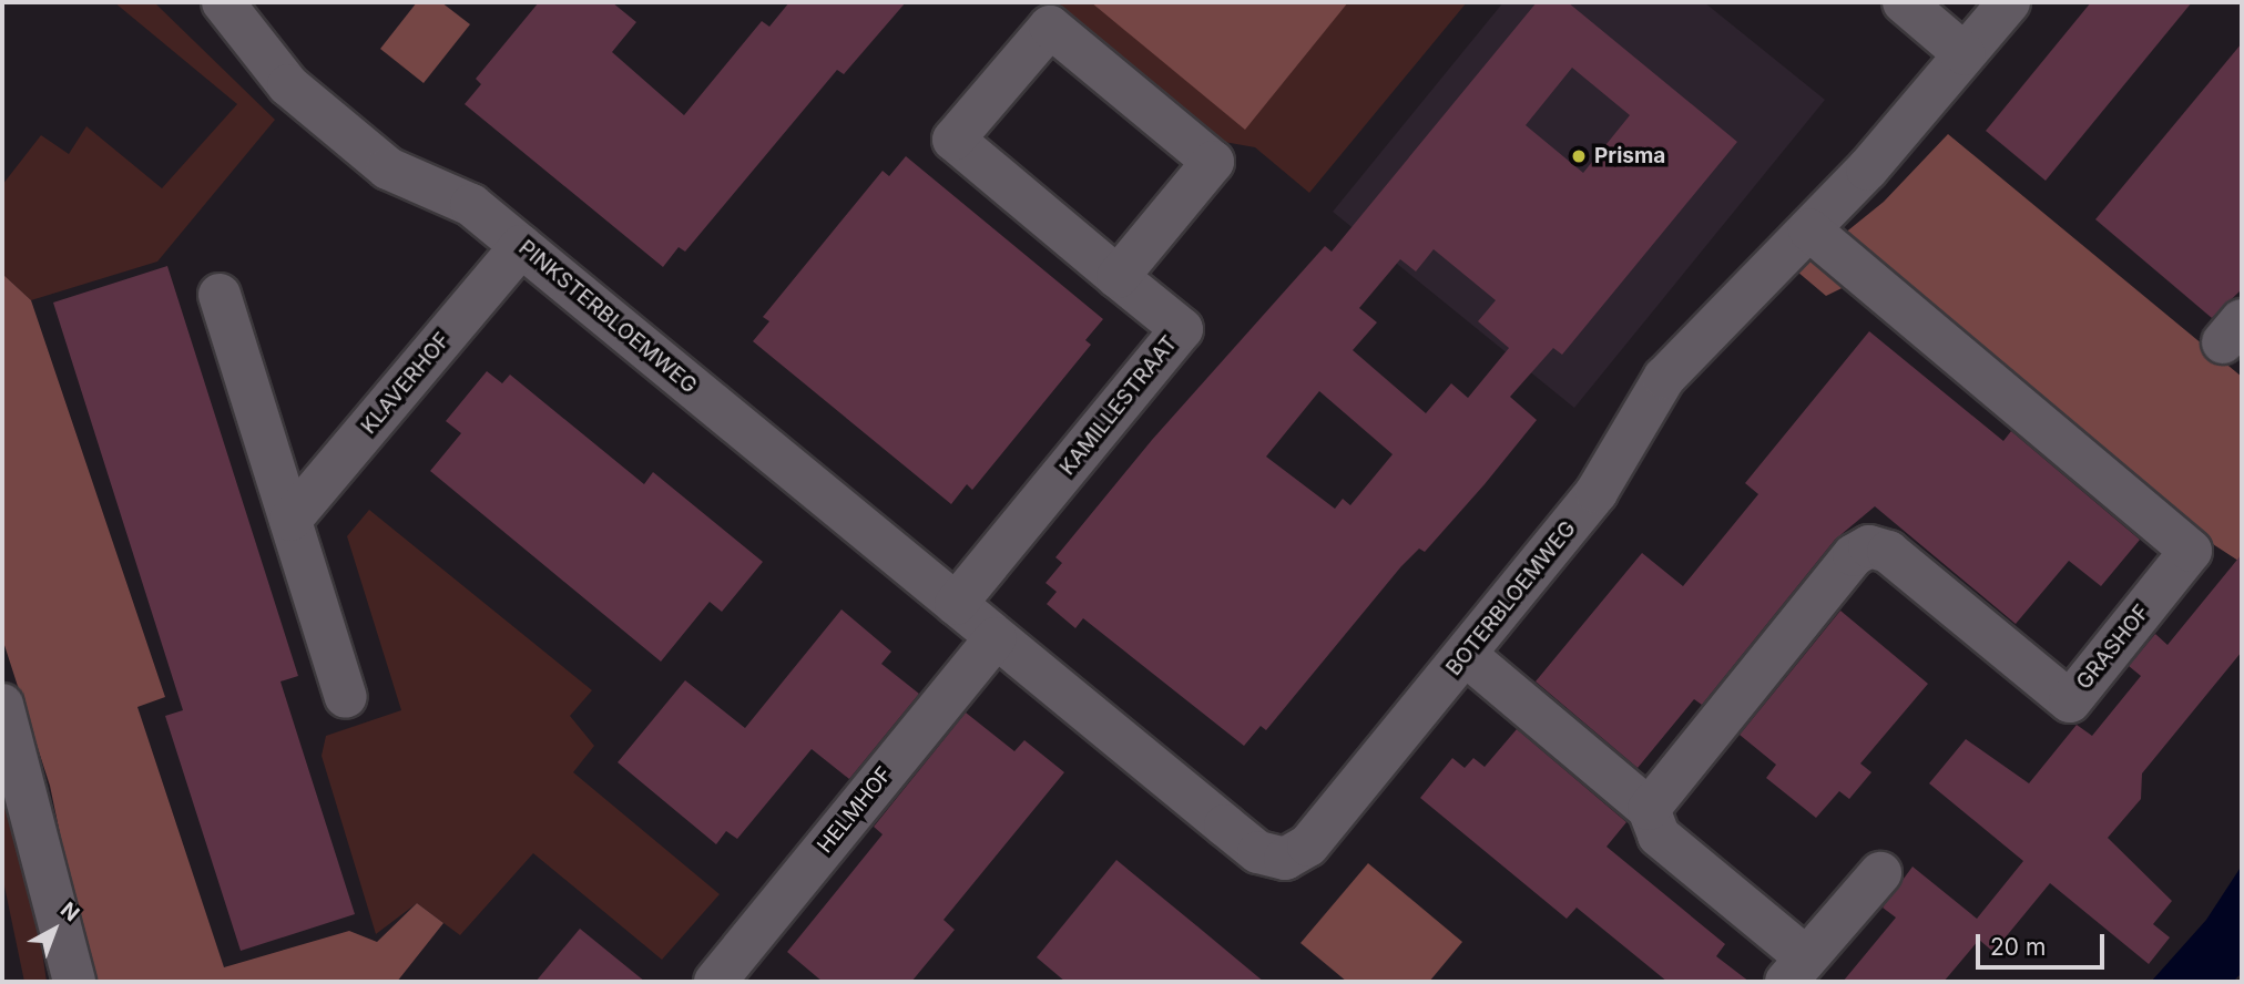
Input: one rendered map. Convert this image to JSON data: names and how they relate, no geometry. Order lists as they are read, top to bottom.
{
  "streets": {
    "street": [
      "PINKSTERBLOEMWEG",
      "KLAVERHOF",
      "KAMILLESTRAAT",
      "BOTERBLOEMWEG",
      "GRASHOF",
      "HELMHOF"
    ]
  },
  "crossings": [
    ["PINKSTERBLOEMWEG", "KLAVERHOF"],
    ["PINKSTERBLOEMWEG", "KAMILLESTRAAT"],
    ["PINKSTERBLOEMWEG", "BOTERBLOEMWEG"],
    ["PINKSTERBLOEMWEG", "HELMHOF"],
    ["BOTERBLOEMWEG", "GRASHOF"],
    ["BOTERBLOEMWEG", "HELMHOF"]
  ],
  "places": ["Prisma"],
  "scale_bar": "20 m",
  "north": "top right"
}
